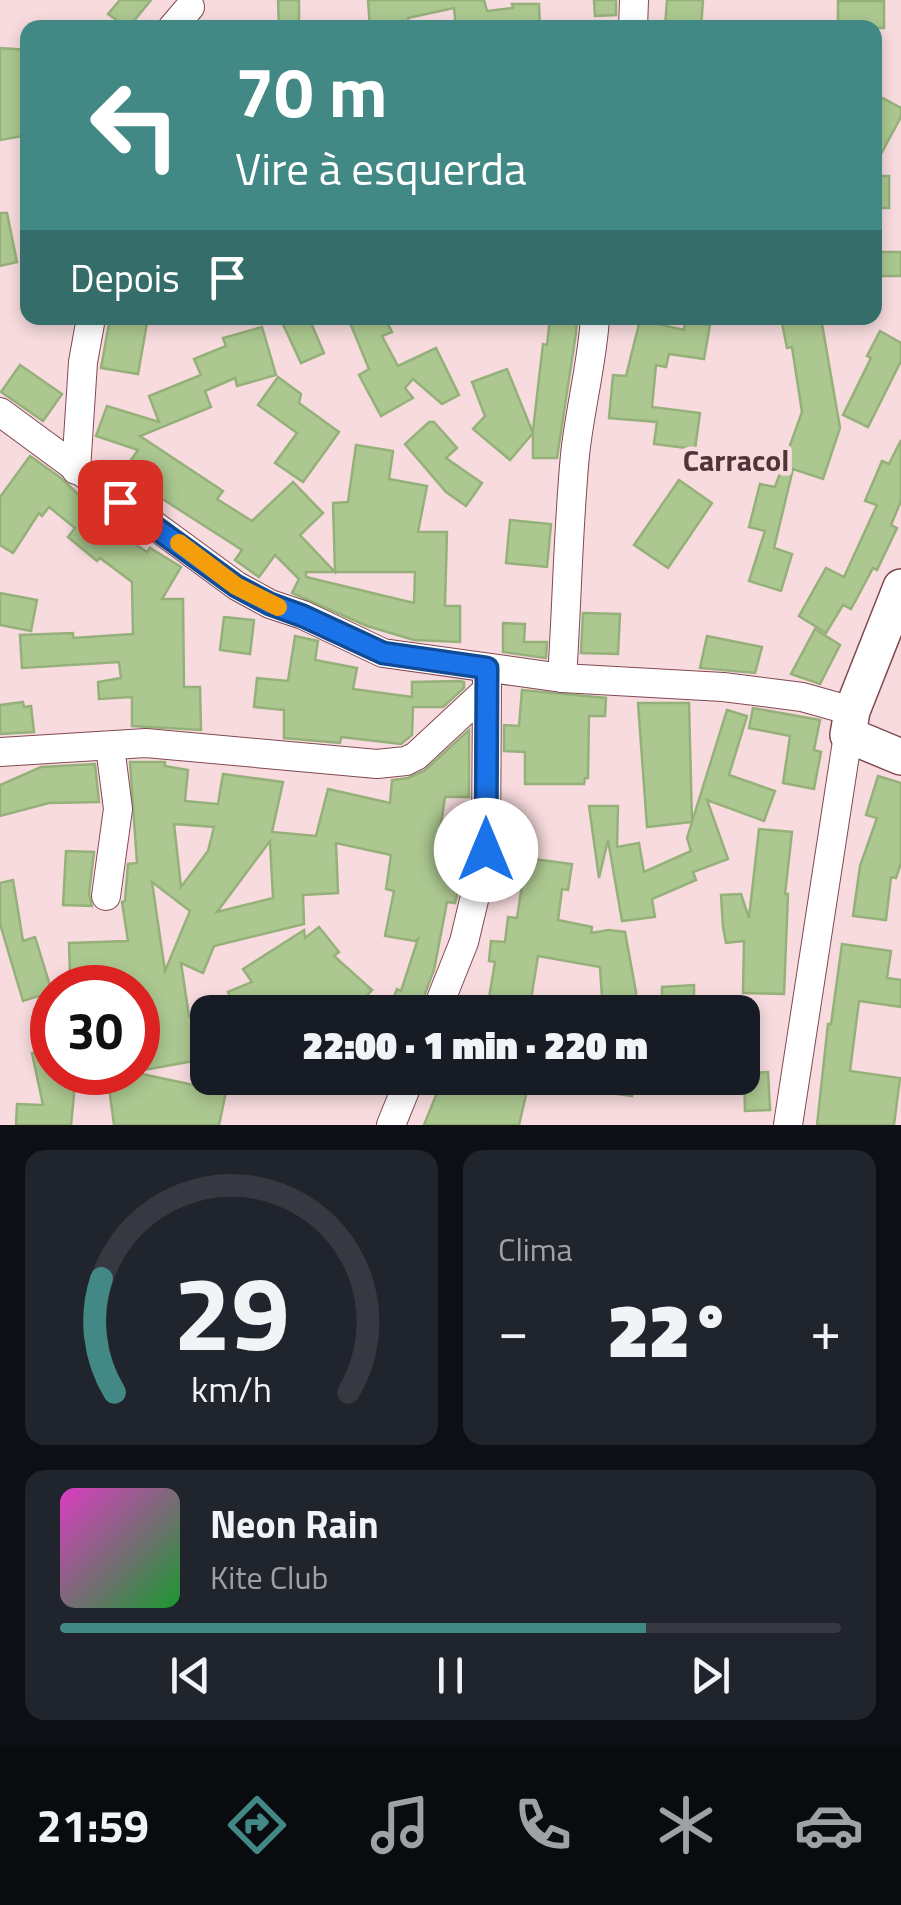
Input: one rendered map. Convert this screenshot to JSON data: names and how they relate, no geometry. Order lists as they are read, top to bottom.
{
  "districts": ["Carracol"],
  "page": {
    "turn": ["70 m", "Vire à esquerda"],
    "then": "Depois",
    "limit": "30",
    "trip": "22:00 · 1 min · 220 m",
    "tile": "Clima",
    "heat": ["−", "22°", "+"],
    "song": ["Neon Rain", "Kite Club"],
    "tabs": "21:59",
    "gauge": ["29", "km/h"]
  }
}
